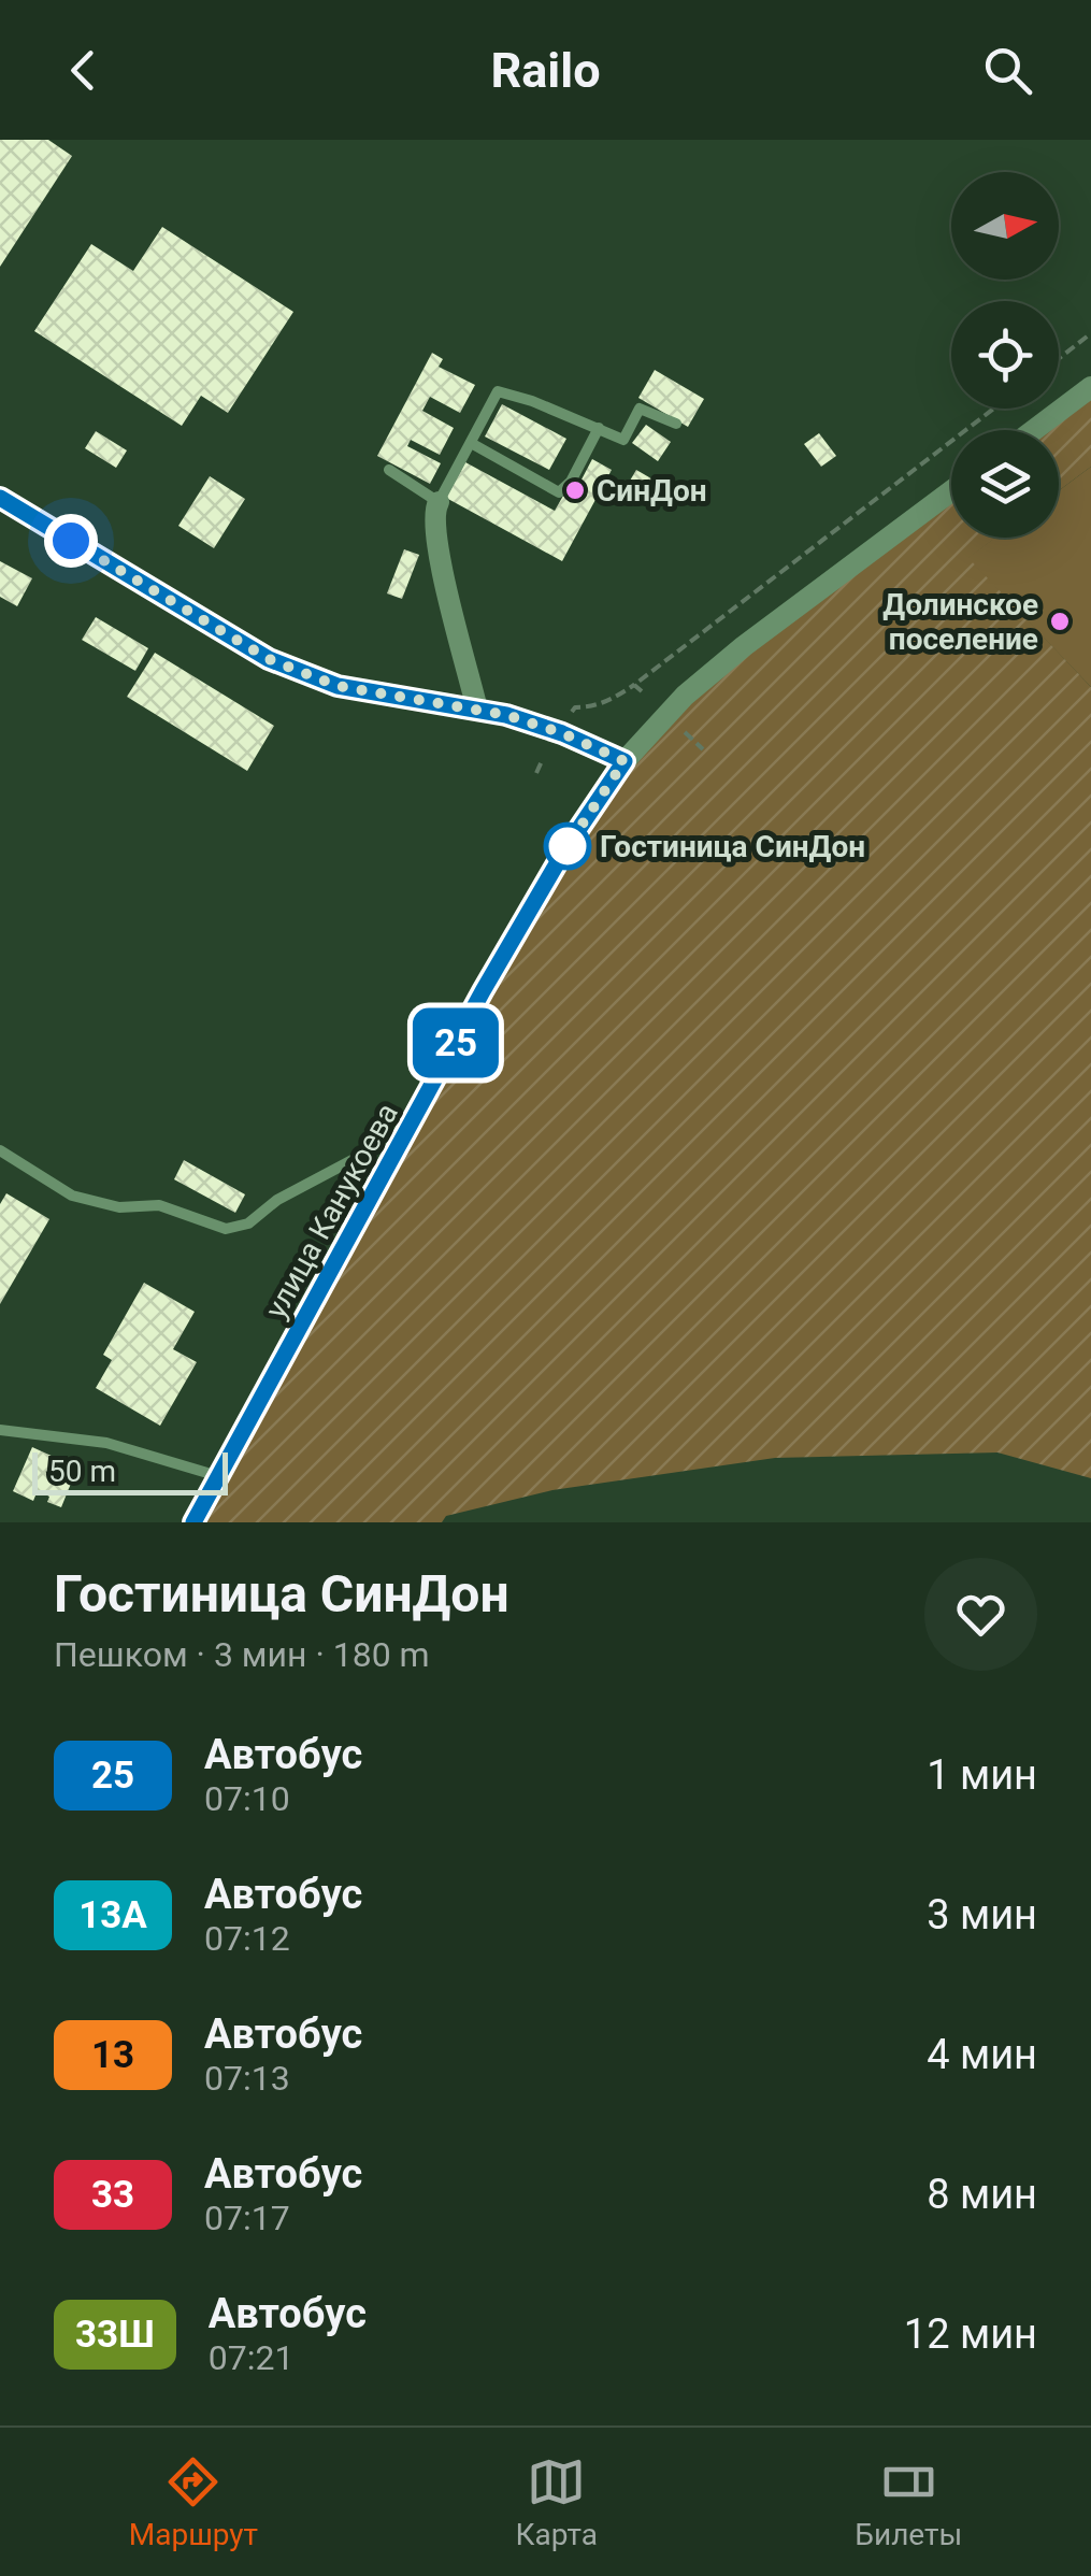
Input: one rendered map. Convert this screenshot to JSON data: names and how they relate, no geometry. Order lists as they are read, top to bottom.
{
  "streets": {
    "street": ["улица Канукоева"]
  },
  "places": ["СинДон", "Долинское поселение", "Гостиница СинДон"],
  "lines": ["bus line 25"],
  "scale_bar": "50 m",
  "north": "right",
  "page": {
    "header": "Railo",
    "on_map": "25",
    "scale": "50 m",
    "heading": ["Гостиница СинДон", "Пешком · 3 мин · 180 m"],
    "list": [
      {
        "mark": "25",
        "name": "Автобус",
        "note": "07:10",
        "value": "1 мин"
      },
      {
        "mark": "13А",
        "name": "Автобус",
        "note": "07:12",
        "value": "3 мин"
      },
      {
        "mark": "13",
        "name": "Автобус",
        "note": "07:13",
        "value": "4 мин"
      },
      {
        "mark": "33",
        "name": "Автобус",
        "note": "07:17",
        "value": "8 мин"
      },
      {
        "mark": "33Ш",
        "name": "Автобус",
        "note": "07:21",
        "value": "12 мин"
      }
    ],
    "tabs": ["Маршрут", "Карта", "Билеты"]
  }
}
